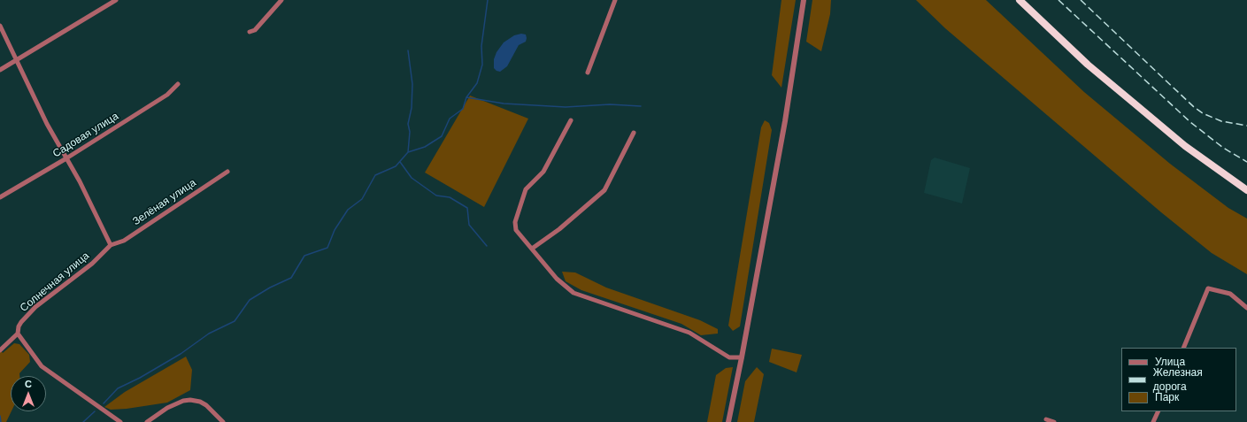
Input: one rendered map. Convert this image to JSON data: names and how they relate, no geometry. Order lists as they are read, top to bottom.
{
  "streets": {
    "street": ["Садовая улица", "Зелёная улица", "Солнечная улица"]
  },
  "crossings": [
    ["Зелёная улица", "Солнечная улица"]
  ],
  "legend": ["Улица", "Железная дорога", "Парк"],
  "north": "top"
}
